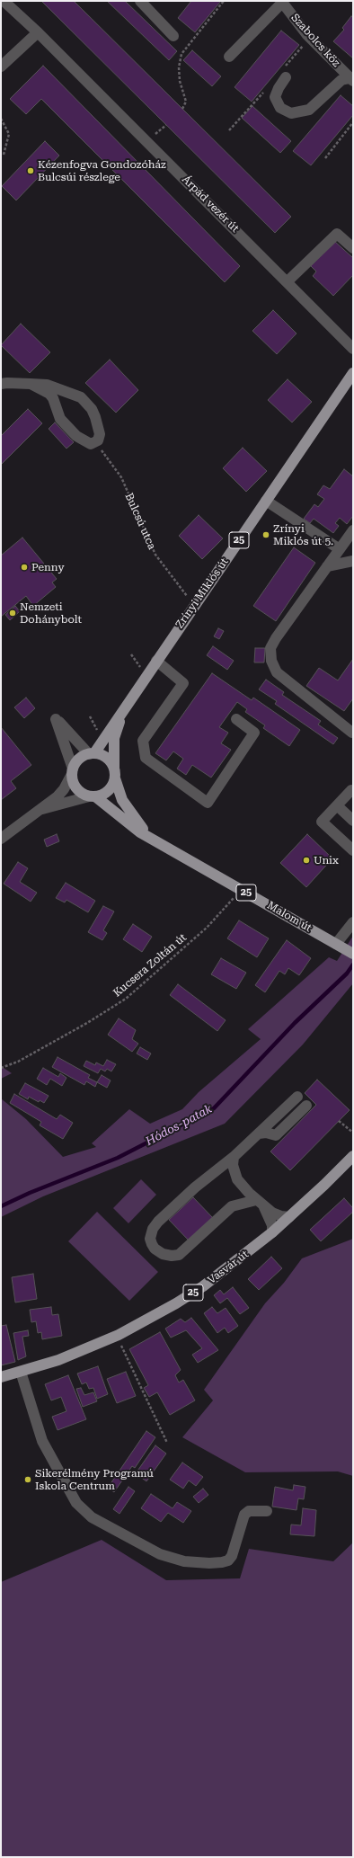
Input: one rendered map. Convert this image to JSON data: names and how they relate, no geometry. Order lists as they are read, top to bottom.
{
  "streets": {
    "main road": [
      "25",
      "Zrínyi Miklós út",
      "Malom út",
      "Vasvár út"
    ],
    "street": ["Szabolcs köz", "Árpád vezér út"],
    "path": ["Bulcsú utca", "Kucsera Zoltán út"]
  },
  "crossings": [
    ["25", "Zrínyi Miklós út"],
    ["25", "Malom út"],
    ["Zrínyi Miklós út", "Malom út"],
    ["Malom út", "Kucsera Zoltán út"]
  ],
  "water": ["Hódos-patak"],
  "places": [
    "Kézenfogva Gondozóház Bulcsúi részlege",
    "Zrínyi Miklós út 5.",
    "Penny",
    "Nemzeti Dohánybolt",
    "Unix",
    "Sikerélmény Programú Iskola Centrum"
  ]
}
